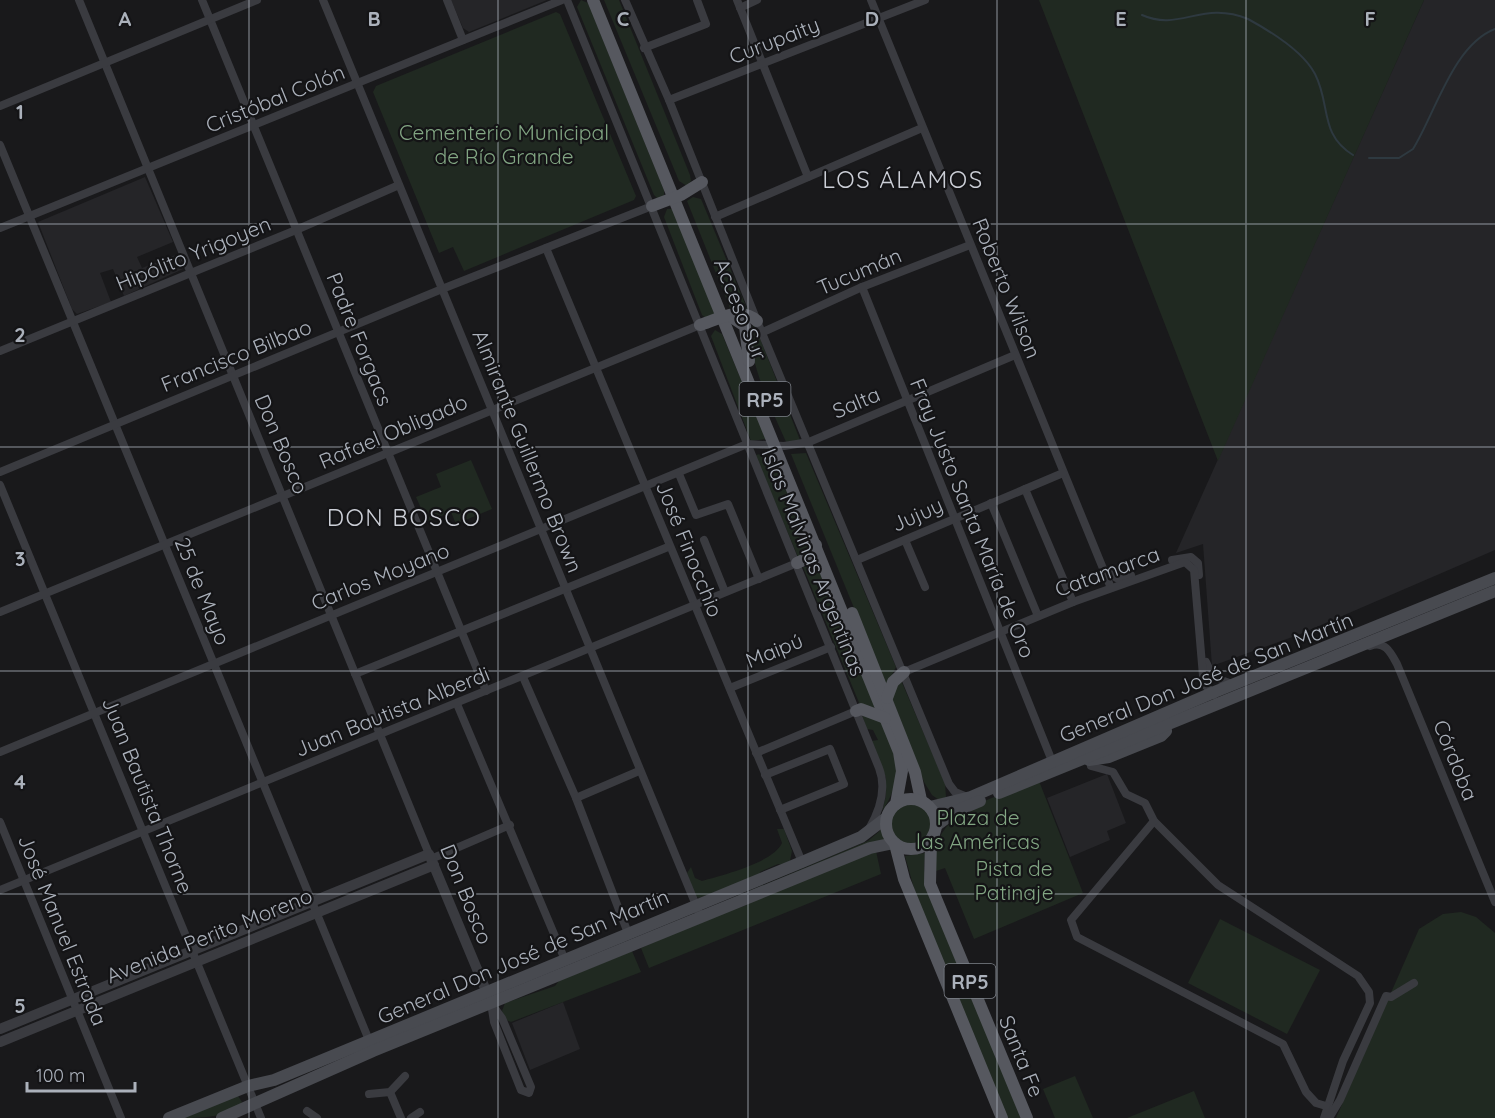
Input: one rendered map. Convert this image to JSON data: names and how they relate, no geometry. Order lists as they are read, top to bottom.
{
  "streets": {
    "main road": [
      "Acceso Sur",
      "RP5",
      "General Don José de San Martín",
      "Santa Fe"
    ],
    "street": [
      "Curupaity",
      "Cristóbal Colón",
      "Hipólito Yrigoyen",
      "Tucumán",
      "Roberto Wilson",
      "Padre Forgacs",
      "Francisco Bilbao",
      "Salta",
      "Rafael Obligado",
      "Don Bosco",
      "Almirante Guillermo Brown",
      "Jujuy",
      "Fray Justo Santa María de Oro",
      "José Finocchio",
      "Islas Malvinas Argentinas",
      "Catamarca",
      "Carlos Moyano",
      "25 de Mayo",
      "Maipú",
      "Juan Bautista Alberdi",
      "Córdoba",
      "Juan Bautista Thorne",
      "José Manuel Estrada",
      "Avenida Perito Moreno"
    ]
  },
  "crossings": [
    ["Curupaity", "Roberto Wilson"],
    ["Curupaity", "Islas Malvinas Argentinas"],
    ["Cristóbal Colón", "Padre Forgacs"],
    ["Cristóbal Colón", "Don Bosco"],
    ["Cristóbal Colón", "Almirante Guillermo Brown"],
    ["Cristóbal Colón", "25 de Mayo"],
    ["Hipólito Yrigoyen", "Padre Forgacs"],
    ["Hipólito Yrigoyen", "Don Bosco"],
    ["Hipólito Yrigoyen", "Almirante Guillermo Brown"],
    ["Hipólito Yrigoyen", "25 de Mayo"],
    ["Tucumán", "Roberto Wilson"],
    ["Tucumán", "Fray Justo Santa María de Oro"],
    ["Tucumán", "Islas Malvinas Argentinas"],
    ["Roberto Wilson", "Salta"],
    ["Roberto Wilson", "Jujuy"],
    ["Roberto Wilson", "Catamarca"],
    ["Acceso Sur", "RP5"],
    ["Acceso Sur", "Salta"],
    ["Acceso Sur", "Carlos Moyano"],
    ["Acceso Sur", "General Don José de San Martín"],
    ["Acceso Sur", "Santa Fe"],
    ["Padre Forgacs", "Francisco Bilbao"],
    ["Padre Forgacs", "Rafael Obligado"],
    ["Padre Forgacs", "Carlos Moyano"],
    ["Padre Forgacs", "Juan Bautista Alberdi"],
    ["Francisco Bilbao", "Don Bosco"],
    ["Francisco Bilbao", "Almirante Guillermo Brown"],
    ["Francisco Bilbao", "José Finocchio"],
    ["Francisco Bilbao", "Islas Malvinas Argentinas"],
    ["Francisco Bilbao", "25 de Mayo"],
    ["RP5", "General Don José de San Martín"],
    ["RP5", "Santa Fe"],
    ["Salta", "Fray Justo Santa María de Oro"],
    ["Salta", "Islas Malvinas Argentinas"],
    ["Salta", "Carlos Moyano"],
    ["Rafael Obligado", "Don Bosco"],
    ["Rafael Obligado", "Almirante Guillermo Brown"],
    ["Rafael Obligado", "José Finocchio"],
    ["Rafael Obligado", "Islas Malvinas Argentinas"],
    ["Rafael Obligado", "25 de Mayo"],
    ["Rafael Obligado", "Juan Bautista Thorne"],
    ["Don Bosco", "Carlos Moyano"],
    ["Don Bosco", "General Don José de San Martín"],
    ["Don Bosco", "Juan Bautista Alberdi"],
    ["Don Bosco", "Avenida Perito Moreno"],
    ["Almirante Guillermo Brown", "Carlos Moyano"],
    ["Almirante Guillermo Brown", "General Don José de San Martín"],
    ["Almirante Guillermo Brown", "Juan Bautista Alberdi"],
    ["Jujuy", "Fray Justo Santa María de Oro"],
    ["Jujuy", "Islas Malvinas Argentinas"],
    ["Jujuy", "Catamarca"],
    ["Fray Justo Santa María de Oro", "Catamarca"],
    ["Fray Justo Santa María de Oro", "General Don José de San Martín"],
    ["José Finocchio", "Carlos Moyano"],
    ["José Finocchio", "Maipú"],
    ["José Finocchio", "General Don José de San Martín"],
    ["José Finocchio", "Juan Bautista Alberdi"],
    ["Islas Malvinas Argentinas", "Catamarca"],
    ["Islas Malvinas Argentinas", "Carlos Moyano"],
    ["Islas Malvinas Argentinas", "Maipú"],
    ["Islas Malvinas Argentinas", "General Don José de San Martín"],
    ["Islas Malvinas Argentinas", "Juan Bautista Alberdi"],
    ["Carlos Moyano", "25 de Mayo"],
    ["Carlos Moyano", "Juan Bautista Thorne"],
    ["25 de Mayo", "General Don José de San Martín"],
    ["25 de Mayo", "Juan Bautista Alberdi"],
    ["25 de Mayo", "Avenida Perito Moreno"],
    ["General Don José de San Martín", "Córdoba"],
    ["General Don José de San Martín", "Juan Bautista Thorne"],
    ["General Don José de San Martín", "Santa Fe"],
    ["Juan Bautista Alberdi", "Juan Bautista Thorne"],
    ["Juan Bautista Alberdi", "José Manuel Estrada"],
    ["Juan Bautista Thorne", "Avenida Perito Moreno"],
    ["José Manuel Estrada", "Avenida Perito Moreno"]
  ],
  "districts": ["LOS ÁLAMOS", "DON BOSCO"],
  "parks": ["Cementerio Municipal de Río Grande", "Plaza de las Américas", "Pista de Patinaje"],
  "scale_bar": "100 m",
  "grid": {
    "columns": [
      "A",
      "B",
      "C",
      "D",
      "E",
      "F"
    ],
    "rows": [
      "1",
      "2",
      "3",
      "4",
      "5"
    ]
  }
}
